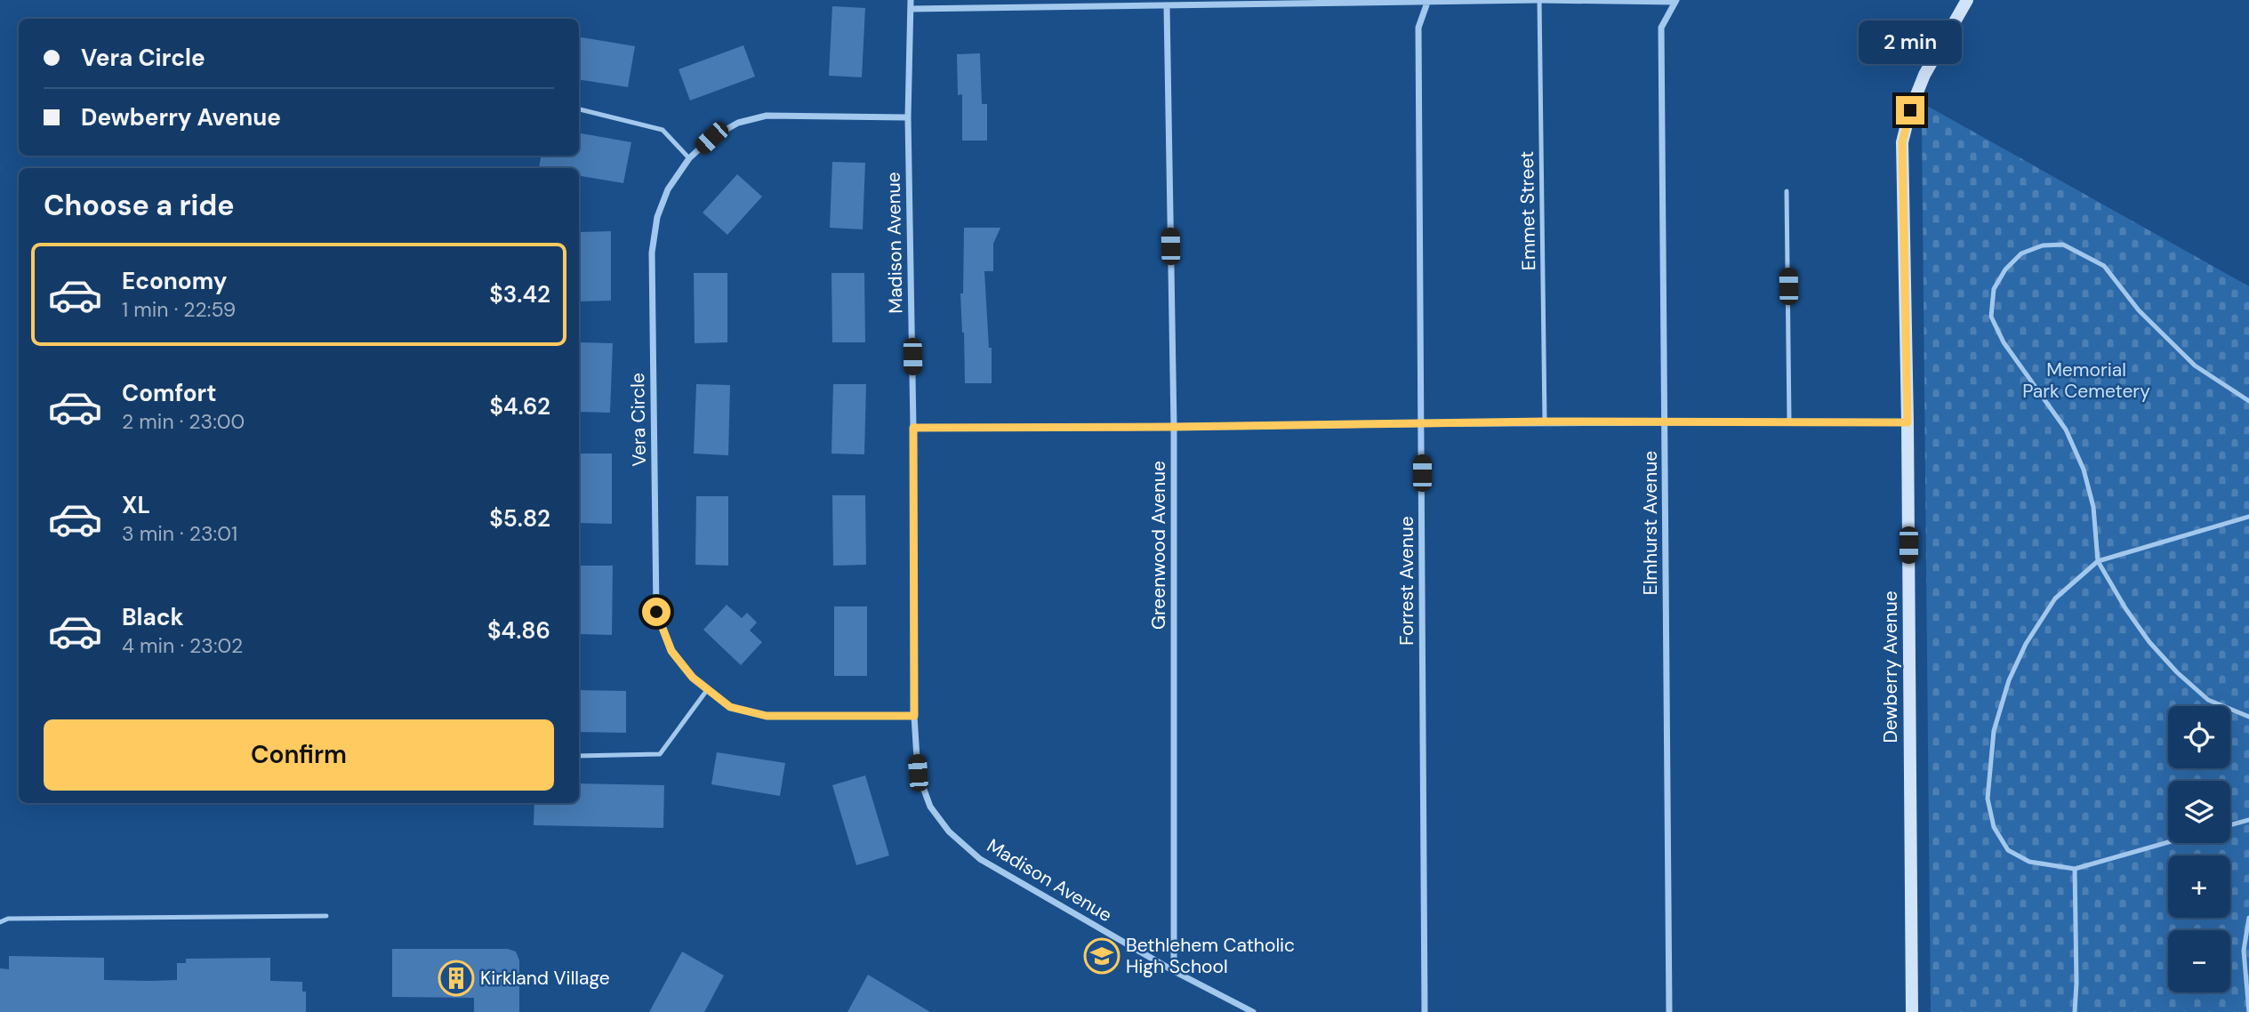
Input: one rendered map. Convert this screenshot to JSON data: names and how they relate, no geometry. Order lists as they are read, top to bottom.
{
  "streets": {
    "street": [
      "Madison Avenue",
      "Vera Circle",
      "Elmhurst Avenue",
      "Greenwood Avenue",
      "Forrest Avenue",
      "Dewberry Avenue"
    ],
    "lane": ["Emmet Street"]
  },
  "crossings": [
    ["Madison Avenue", "Vera Circle"],
    ["Madison Avenue", "Greenwood Avenue"]
  ],
  "parks": ["Memorial Park Cemetery"],
  "places": {
    "school or university": ["Bethlehem Catholic High School"],
    "building": ["Kirkland Village"]
  },
  "page": {
    "banner": ["Vera Circle", "Dewberry Avenue"],
    "bubble": "2 min",
    "heading": "Choose a ride",
    "list": [
      {
        "name": "Economy",
        "note": "1 min · 22:59",
        "value": "$3.42"
      },
      {
        "name": "Comfort",
        "note": "2 min · 23:00",
        "value": "$4.62"
      },
      {
        "name": "XL",
        "note": "3 min · 23:01",
        "value": "$5.82"
      },
      {
        "name": "Black",
        "note": "4 min · 23:02",
        "value": "$4.86"
      }
    ],
    "map_buttons": ["+", "−"],
    "buttons": "Confirm"
  }
}
